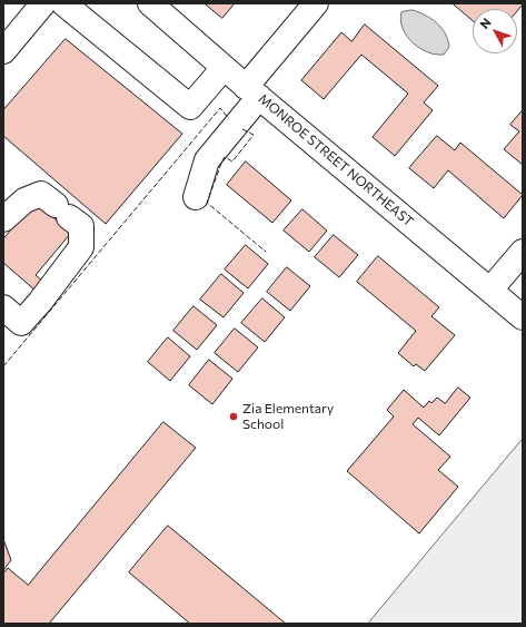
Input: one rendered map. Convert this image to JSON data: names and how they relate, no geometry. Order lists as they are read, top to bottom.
{
  "streets": {
    "street": ["MONROE STREET NORTHEAST"]
  },
  "places": ["Zia Elementary School"],
  "north": "top left"
}
